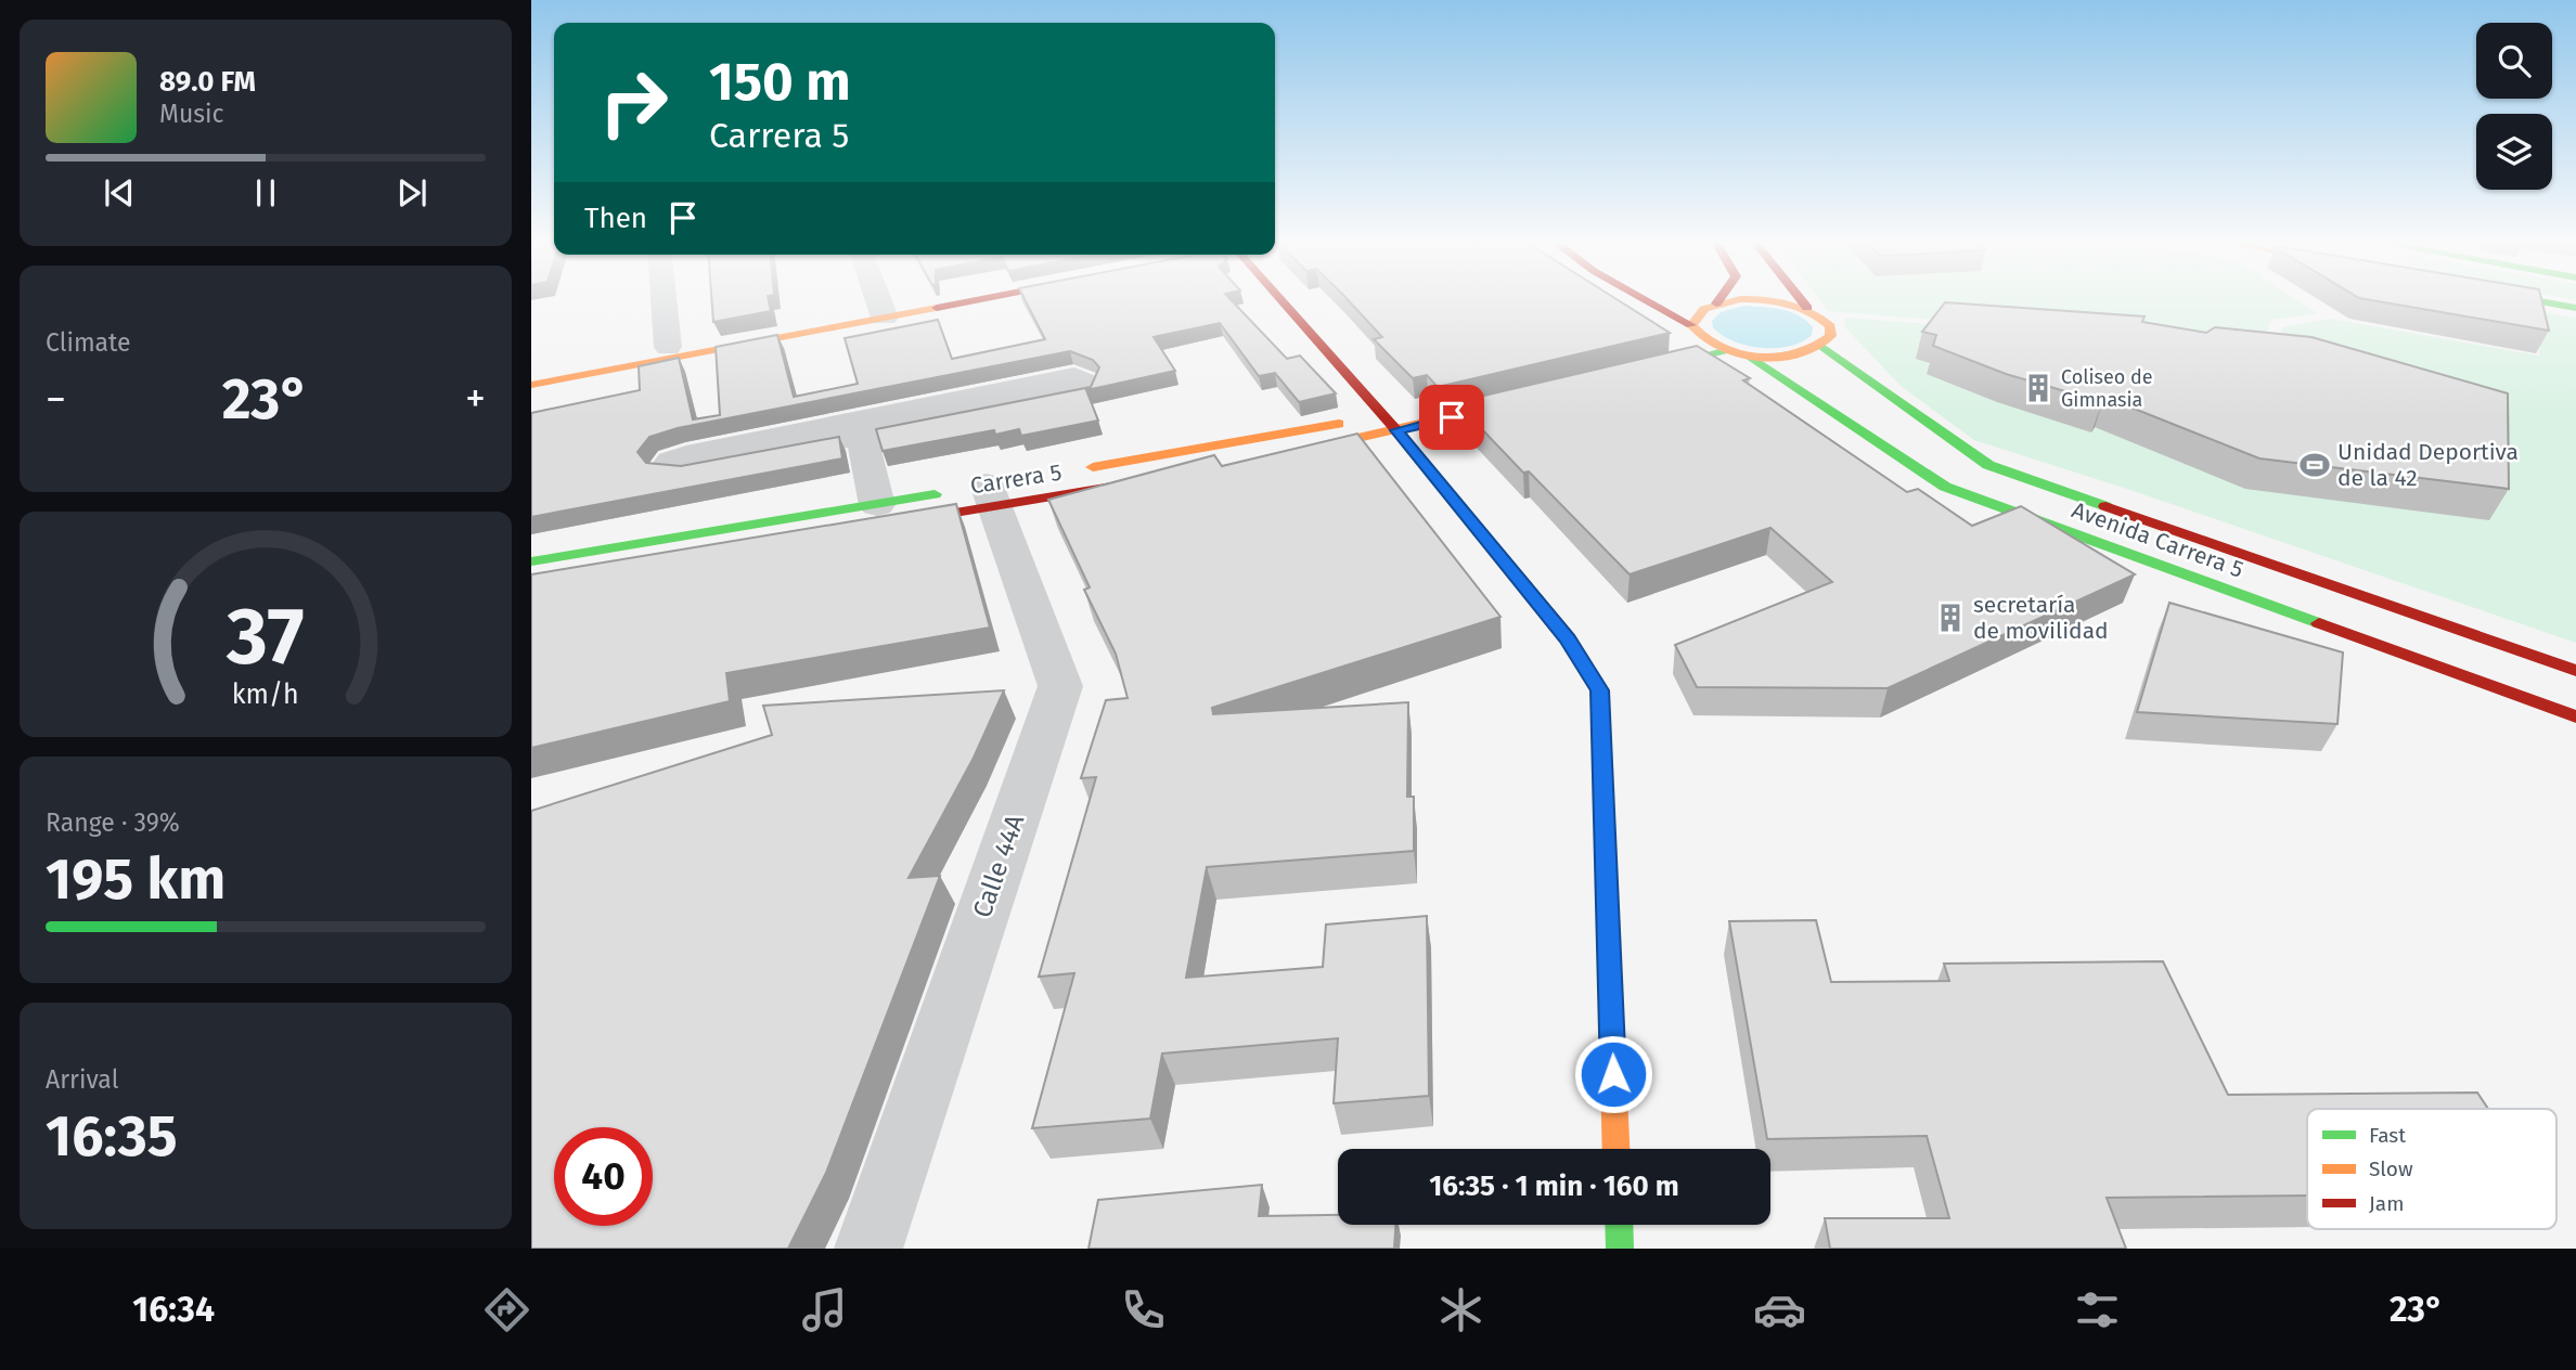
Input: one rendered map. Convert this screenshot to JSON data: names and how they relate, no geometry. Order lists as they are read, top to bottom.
{
  "streets": {
    "street": ["Carrera 5", "Avenida Carrera 5", "Calle 44A"]
  },
  "crossings": [
    ["Carrera 5", "Calle 44A"]
  ],
  "places": {
    "building": ["Coliseo de Gimnasia", "secretaría de movilidad"],
    "sports": ["Unidad Deportiva de la 42"]
  },
  "legend": ["Fast", "Slow", "Jam"],
  "page": {
    "turn": ["150 m", "Carrera 5"],
    "song": ["89.0 FM", "Music"],
    "then": "Then",
    "tile": [
      "Climate",
      ["Range · 39%", "195 km"],
      ["Arrival", "16:35"]
    ],
    "heat": ["−", "23°", "+"],
    "limit": "40",
    "trip": "16:35 · 1 min · 160 m",
    "tabs": ["16:34", "23°"],
    "gauge": ["37", "km/h"]
  }
}
